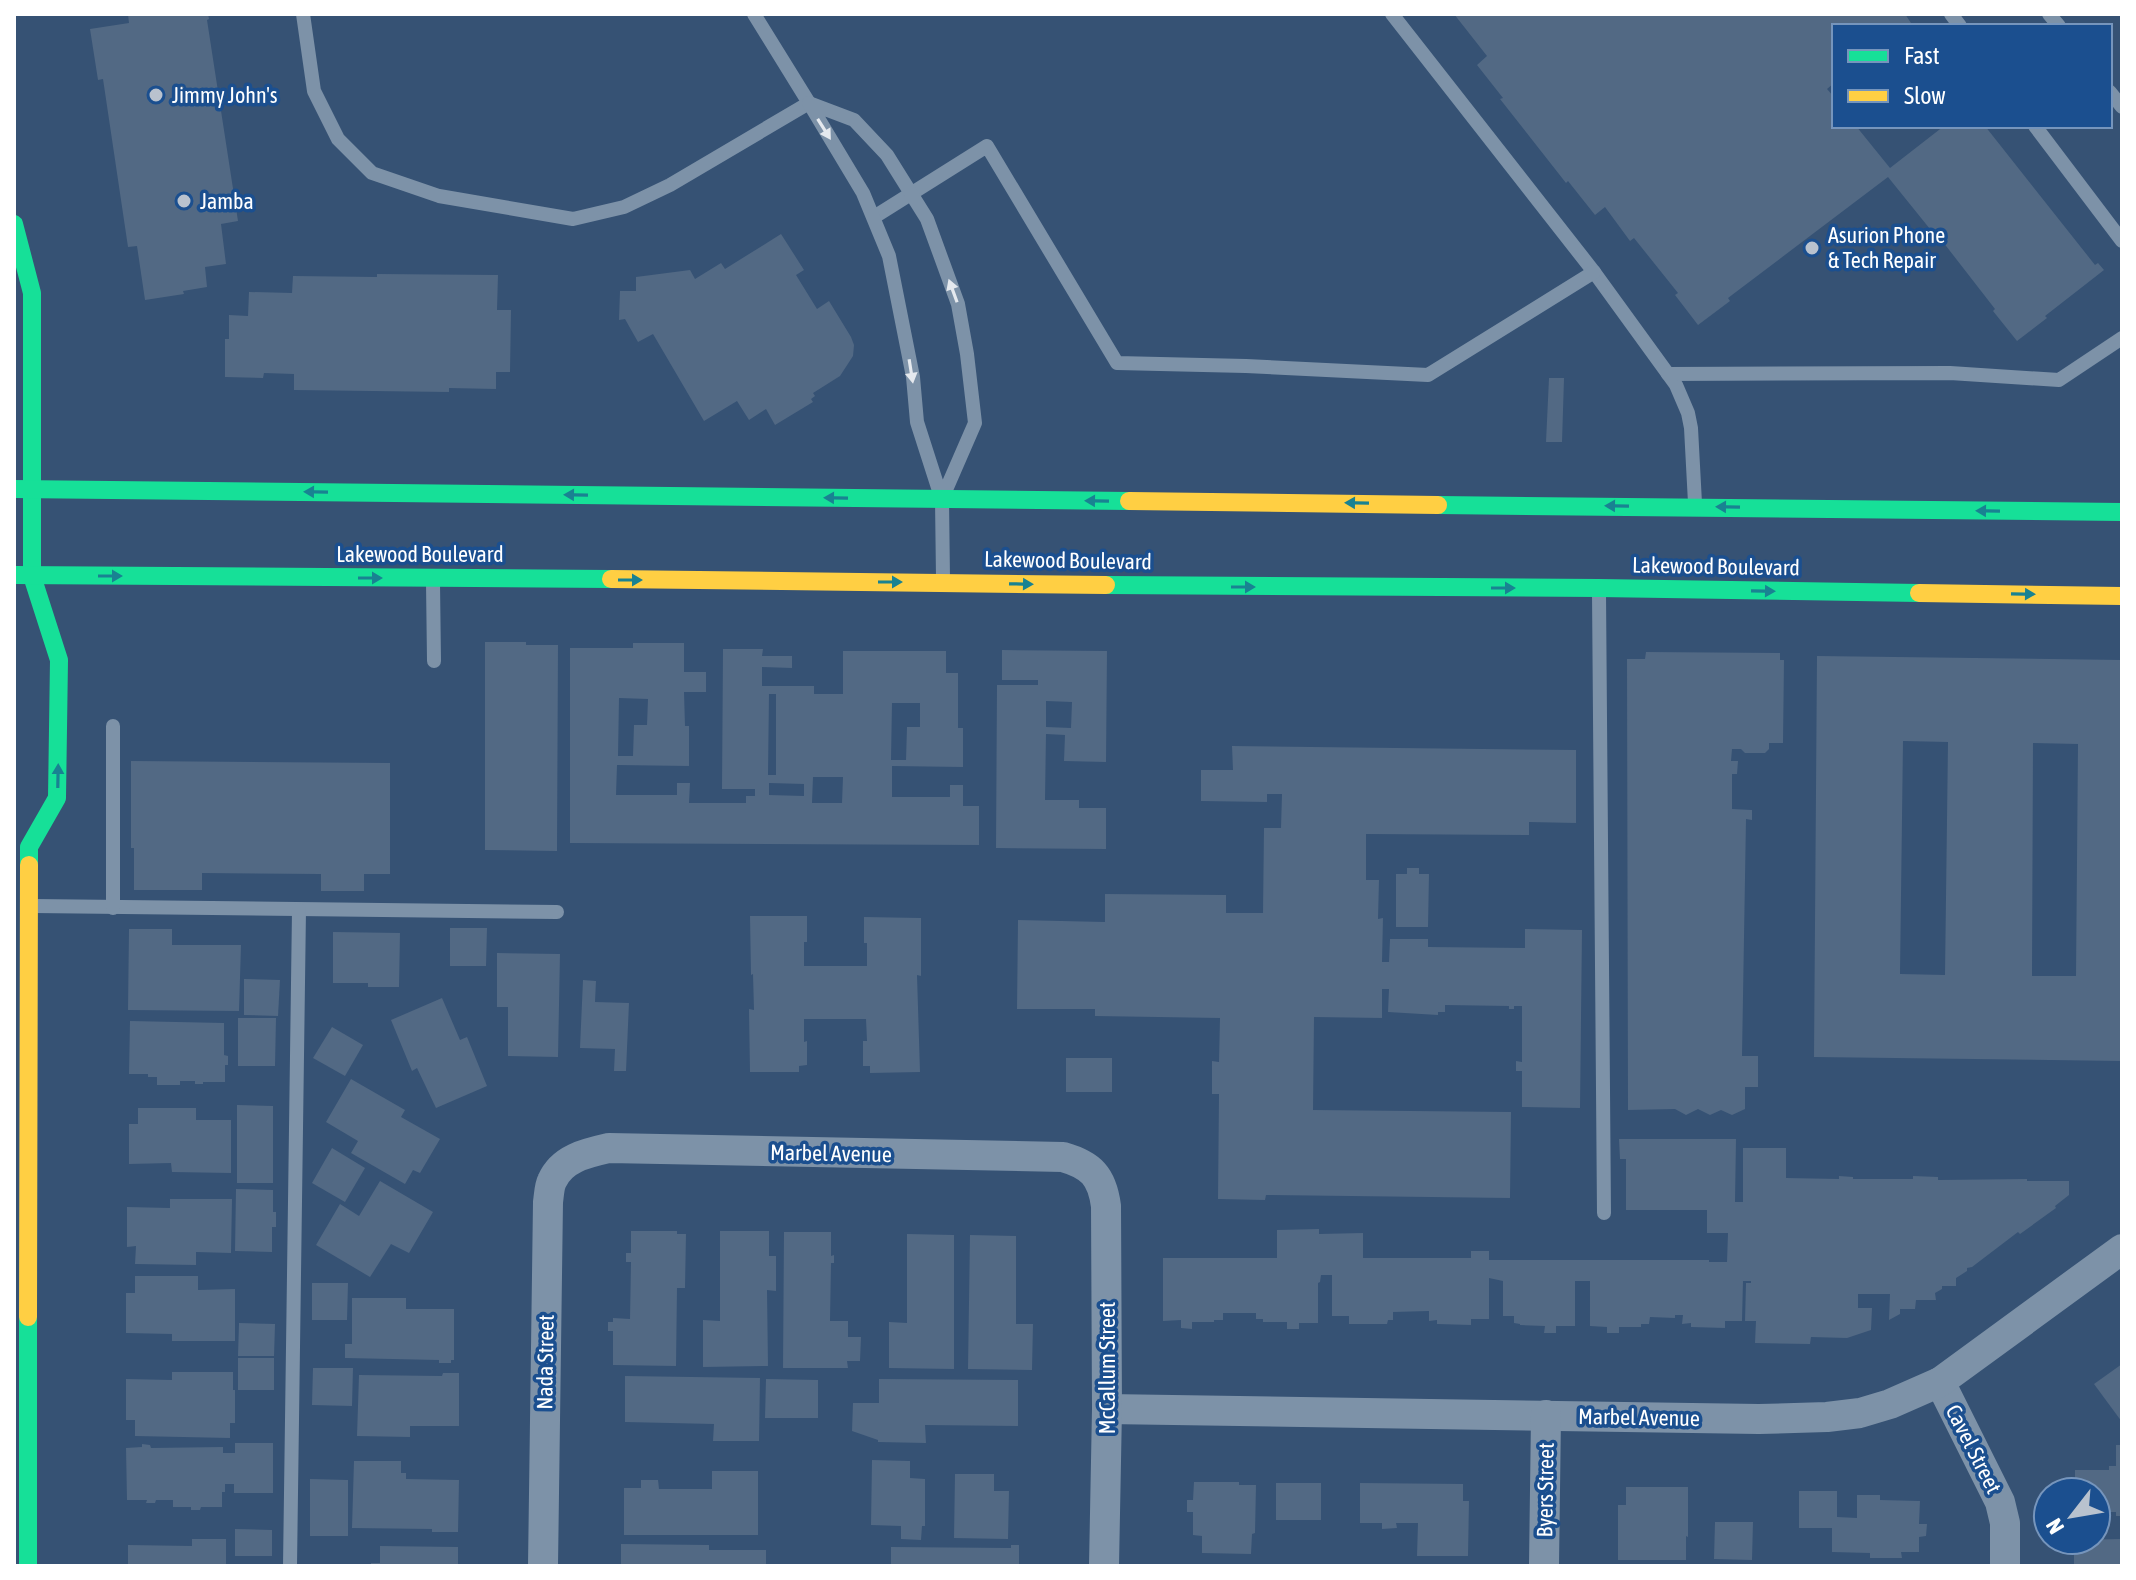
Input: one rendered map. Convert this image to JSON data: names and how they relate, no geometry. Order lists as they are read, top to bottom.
{
  "streets": {
    "main road": ["Lakewood Boulevard"],
    "street": [
      "Marbel Avenue",
      "Nada Street",
      "McCallum Street",
      "Cavel Street",
      "Byers Street"
    ]
  },
  "crossings": [
    ["Marbel Avenue", "Nada Street"],
    ["Marbel Avenue", "McCallum Street"],
    ["Marbel Avenue", "Cavel Street"],
    ["Marbel Avenue", "Byers Street"]
  ],
  "places": ["Jimmy John's", "Jamba", "Asurion Phone & Tech Repair"],
  "legend": ["Fast", "Slow"],
  "north": "bottom left"
}
